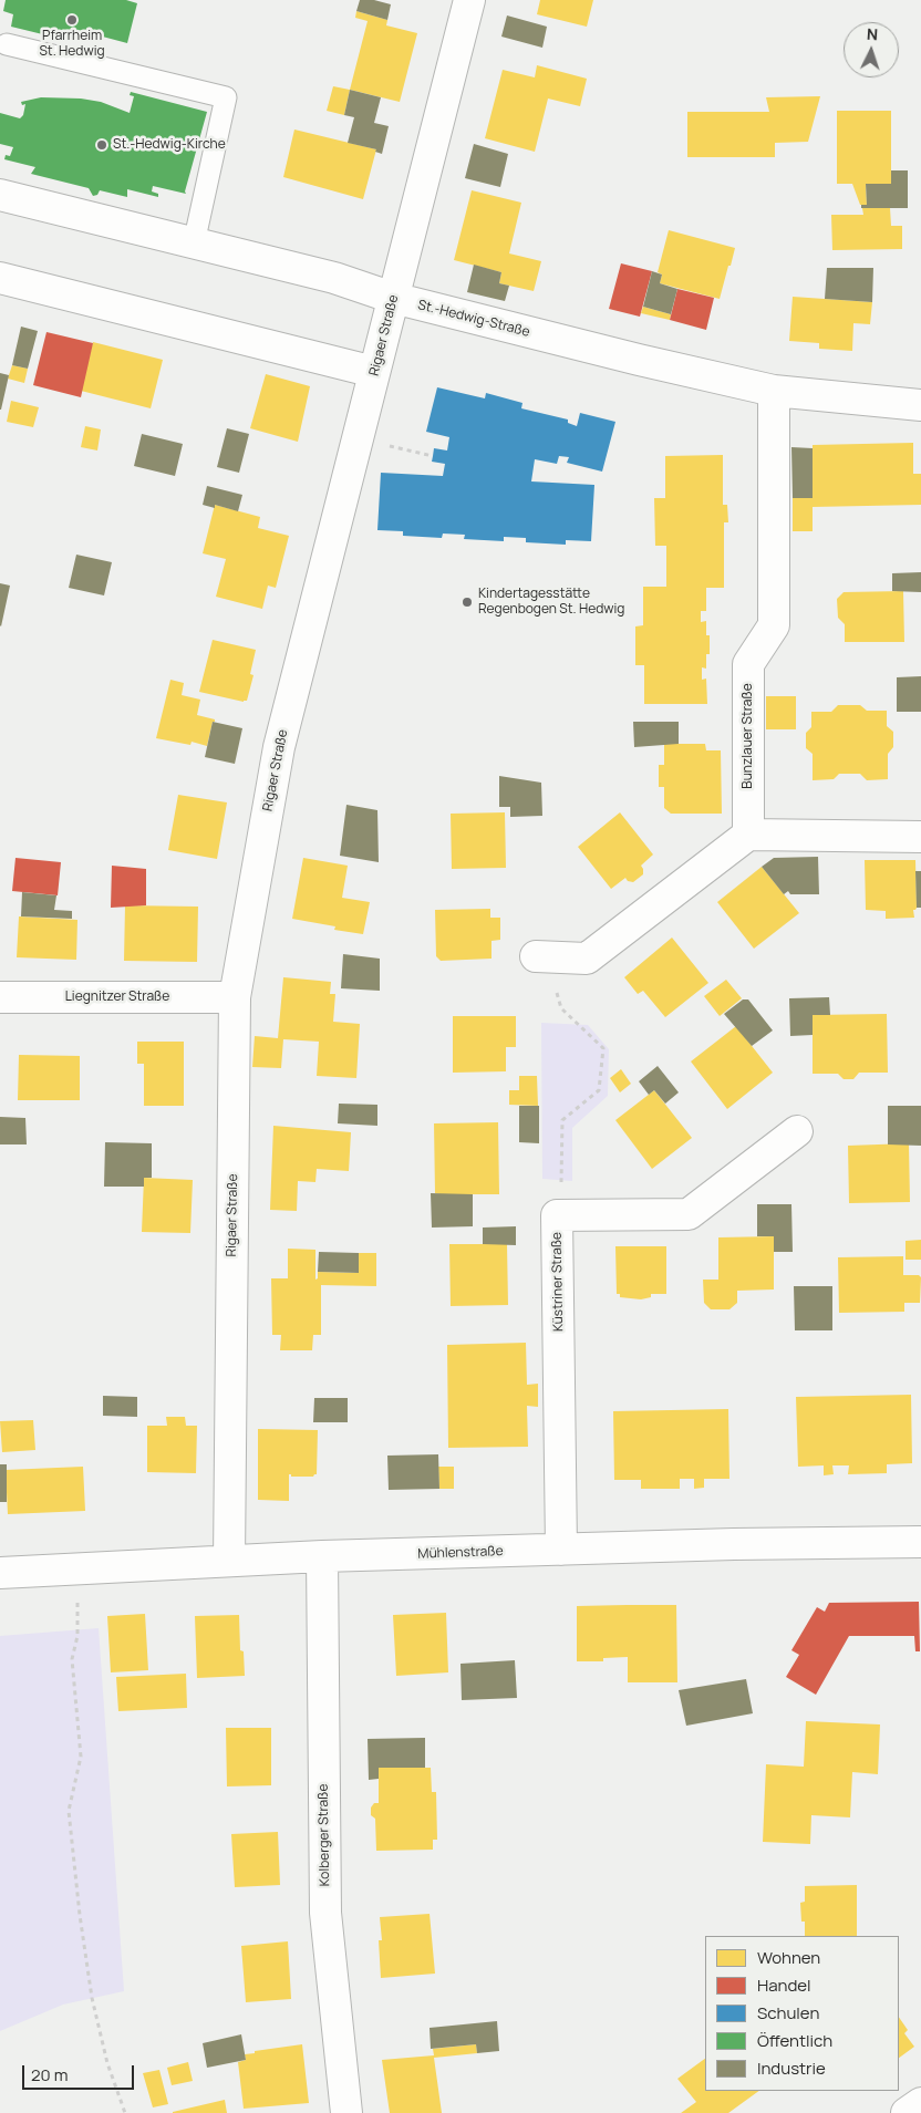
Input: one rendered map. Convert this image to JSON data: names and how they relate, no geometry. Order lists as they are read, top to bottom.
{
  "streets": {
    "street": [
      "St.-Hedwig-Straße",
      "Rigaer Straße",
      "Bunzlauer Straße",
      "Liegnitzer Straße",
      "Küstriner Straße",
      "Mühlenstraße",
      "Kolberger Straße"
    ]
  },
  "crossings": [
    ["St.-Hedwig-Straße", "Rigaer Straße"],
    ["St.-Hedwig-Straße", "Bunzlauer Straße"],
    ["Rigaer Straße", "Liegnitzer Straße"],
    ["Rigaer Straße", "Mühlenstraße"],
    ["Küstriner Straße", "Mühlenstraße"],
    ["Mühlenstraße", "Kolberger Straße"]
  ],
  "places": ["Pfarrheim St. Hedwig", "St.-Hedwig-Kirche", "Kindertagesstätte Regenbogen St. Hedwig"],
  "legend": [
    "Wohnen",
    "Handel",
    "Schulen",
    "Öffentlich",
    "Industrie"
  ],
  "scale_bar": "20 m",
  "north": "top"
}
